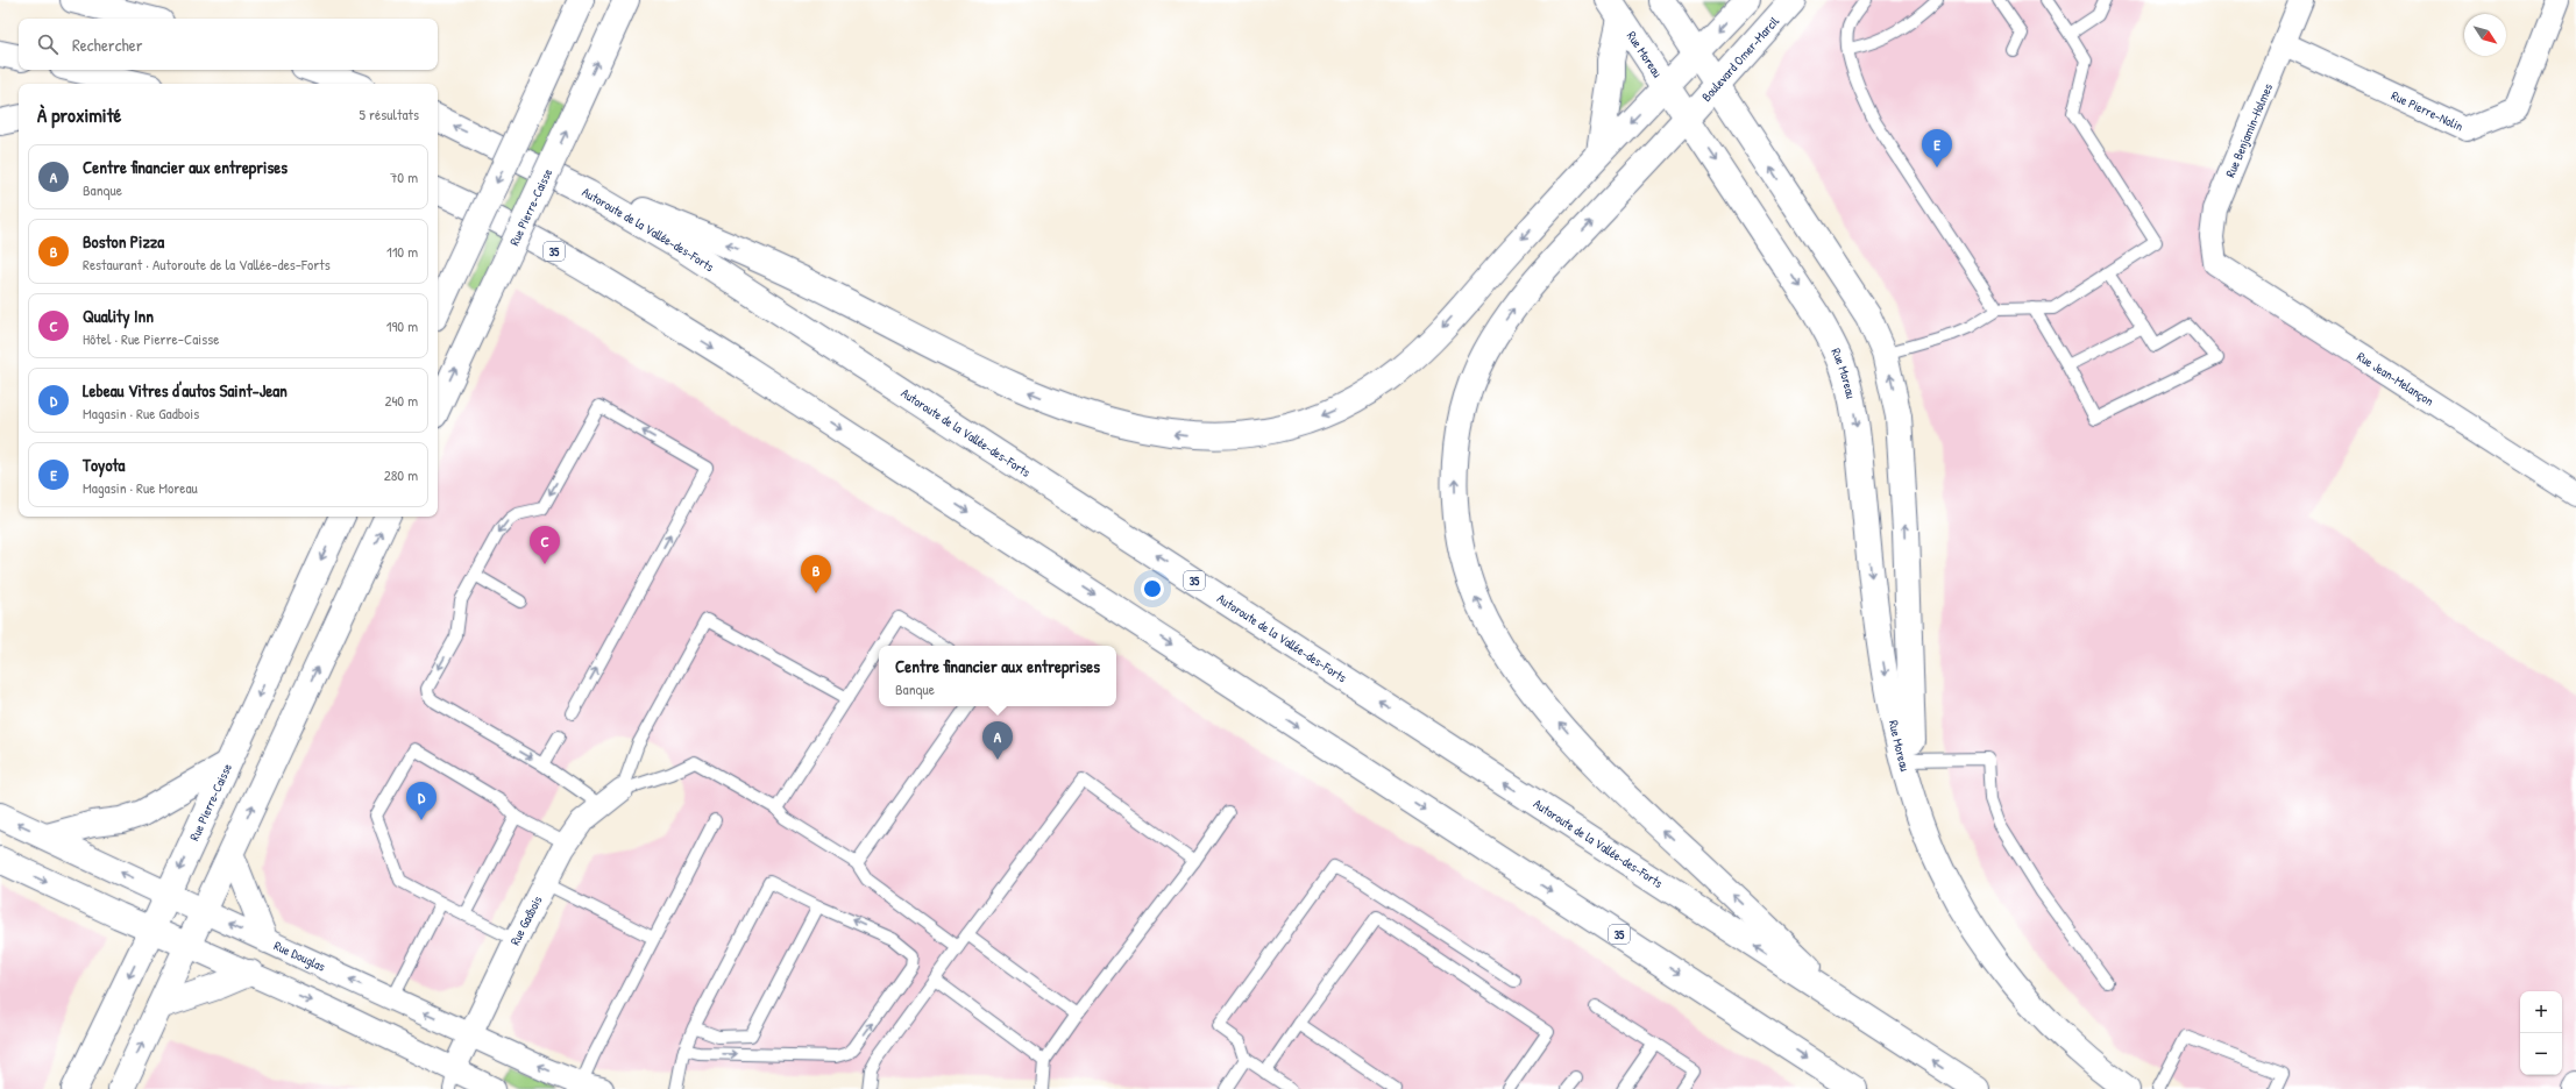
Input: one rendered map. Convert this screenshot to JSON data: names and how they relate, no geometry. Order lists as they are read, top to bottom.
{
  "streets": {
    "main road": [
      "Rue Moreau",
      "Boulevard Omer-Marcil",
      "Rue Pierre-Caisse",
      "Autoroute de la Vallée-des-Forts",
      "35",
      "Rue Douglas"
    ],
    "street": [
      "Rue Pierre-Nolin",
      "Rue Benjamin-Holmes",
      "Rue Jean-Melançon",
      "Rue Gadbois"
    ]
  },
  "crossings": [
    ["Rue Moreau", "Boulevard Omer-Marcil"],
    ["Boulevard Omer-Marcil", "Autoroute de la Vallée-des-Forts"],
    ["Rue Pierre-Nolin", "Rue Benjamin-Holmes"],
    ["Rue Benjamin-Holmes", "Rue Jean-Melançon"],
    ["Rue Pierre-Caisse", "Rue Douglas"],
    ["Rue Gadbois", "Rue Douglas"]
  ],
  "one_way": ["Boulevard Omer-Marcil", "Rue Douglas"],
  "north": "bottom right",
  "page": {
    "search": "Rechercher",
    "heading": ["À proximité", "5 résultats"],
    "pins": [
      "E",
      "C",
      "B",
      "A",
      "D"
    ],
    "list": [
      {
        "mark": "A",
        "name": "Centre financier aux entreprises",
        "note": "Banque",
        "value": "70 m"
      },
      {
        "mark": "B",
        "name": "Boston Pizza",
        "note": "Restaurant · Autoroute de la Vallée-des-Forts",
        "value": "110 m"
      },
      {
        "mark": "C",
        "name": "Quality Inn",
        "note": "Hôtel · Rue Pierre-Caisse",
        "value": "190 m"
      },
      {
        "mark": "D",
        "name": "Lebeau Vitres d'autos Saint-Jean",
        "note": "Magasin · Rue Gadbois",
        "value": "240 m"
      },
      {
        "mark": "E",
        "name": "Toyota",
        "note": "Magasin · Rue Moreau",
        "value": "280 m"
      }
    ],
    "popup": ["Centre financier aux entreprises", "Banque"],
    "map_buttons": ["+", "−"]
  }
}
